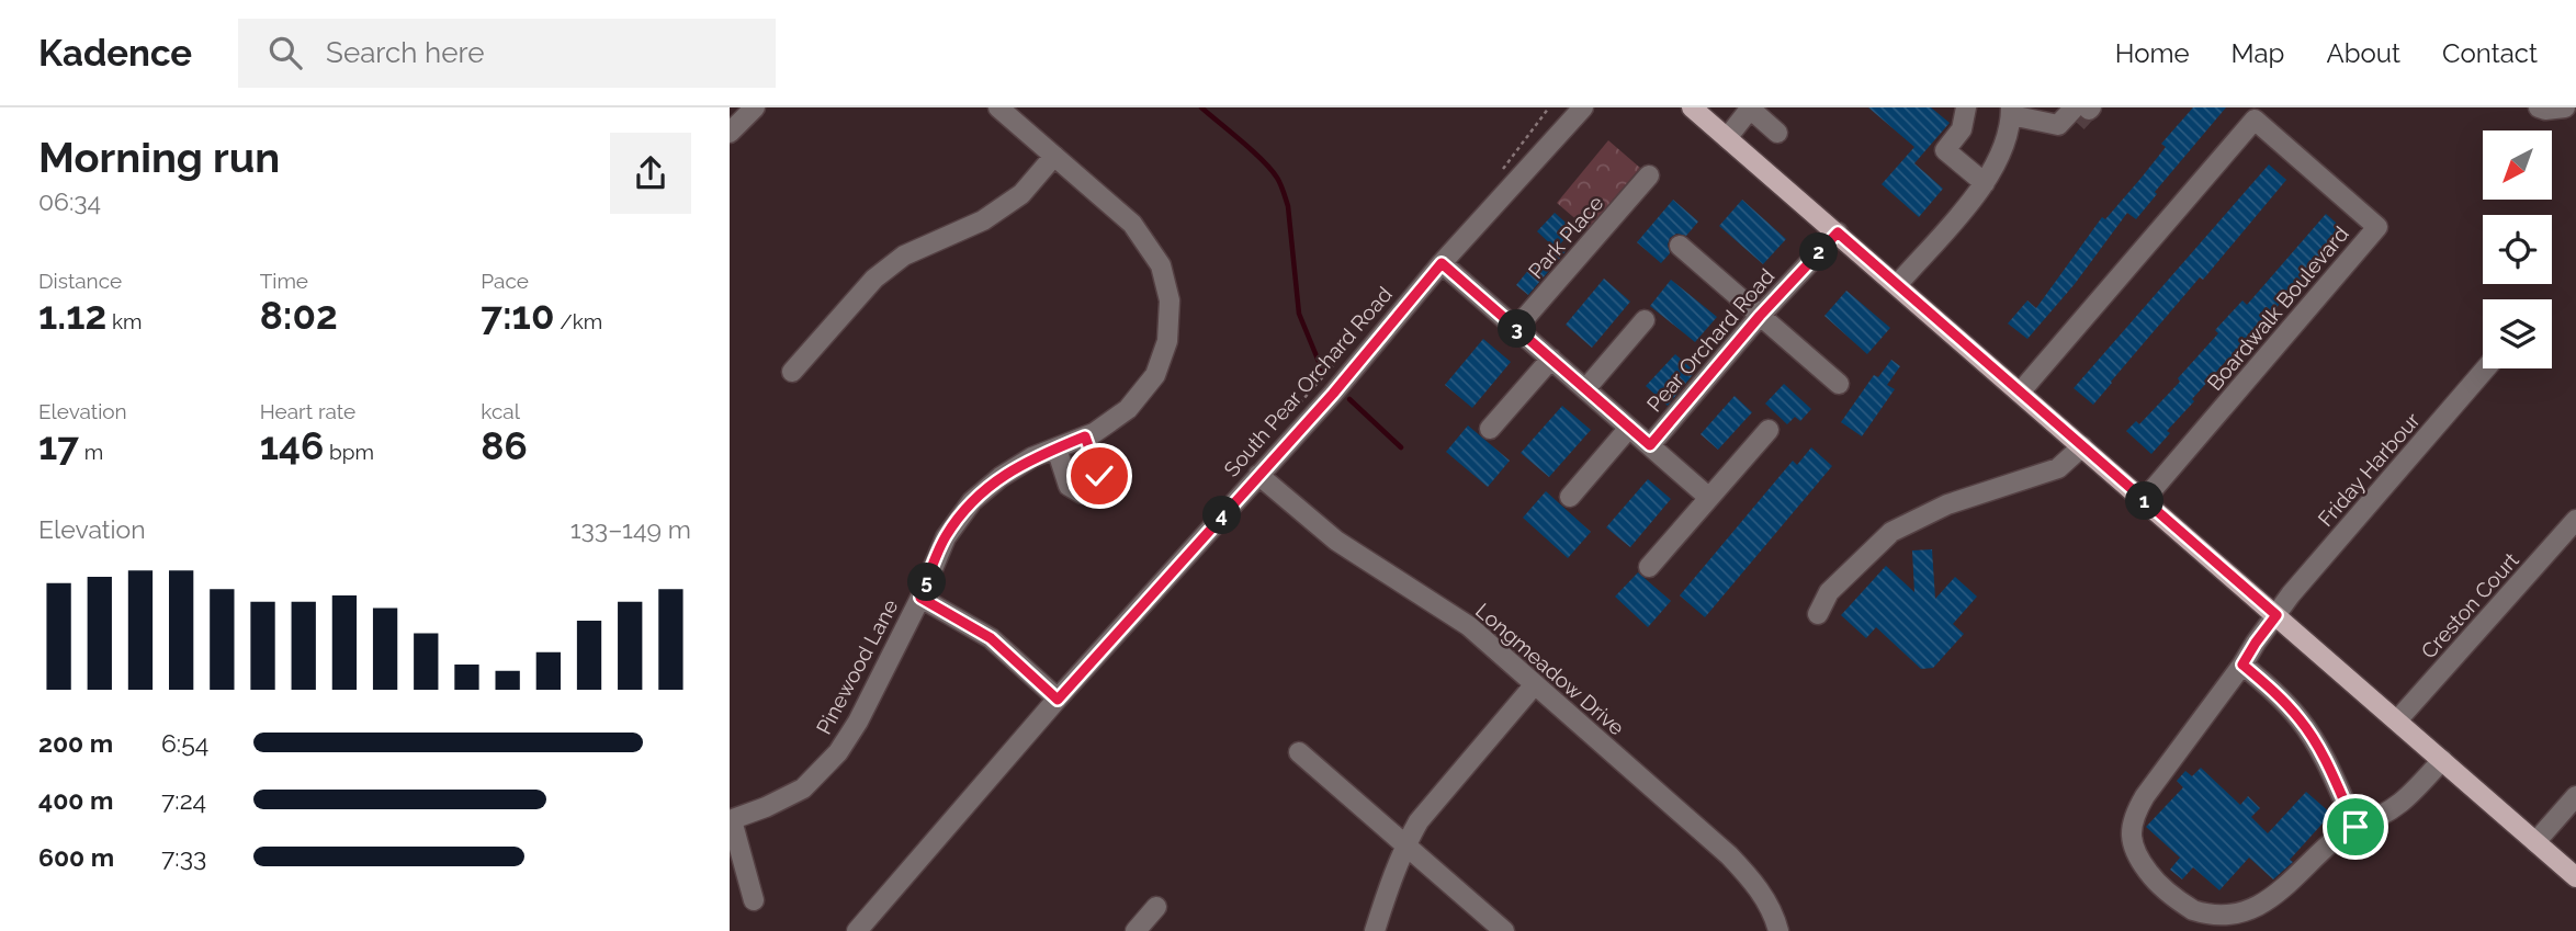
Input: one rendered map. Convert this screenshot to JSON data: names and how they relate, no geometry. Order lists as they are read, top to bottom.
{
  "streets": {
    "street": [
      "Park Place",
      "Boardwalk Boulevard",
      "Pear Orchard Road",
      "South Pear Orchard Road",
      "Friday Harbour",
      "Creston Court",
      "Pinewood Lane",
      "Longmeadow Drive"
    ]
  },
  "crossings": [
    ["South Pear Orchard Road", "Longmeadow Drive"]
  ],
  "north": "bottom left",
  "page": {
    "header": "Kadence",
    "search": "Search here",
    "nav": [
      "Home",
      "Map",
      "About",
      "Contact"
    ],
    "heading": ["Morning run", "06:34"],
    "pins": [
      "2",
      "3",
      "1",
      "4",
      "5"
    ],
    "stats": [
      ["Distance", "1.12 km"],
      ["Time", "8:02"],
      ["Pace", "7:10 /km"],
      ["Elevation", "17 m"],
      ["Heart rate", "146 bpm"],
      ["kcal", "86"]
    ],
    "chart": ["Elevation", "133–149 m"],
    "list": [
      {
        "name": "200 m",
        "note": "6:54"
      },
      {
        "name": "400 m",
        "note": "7:24"
      },
      {
        "name": "600 m",
        "note": "7:33"
      }
    ]
  }
}
